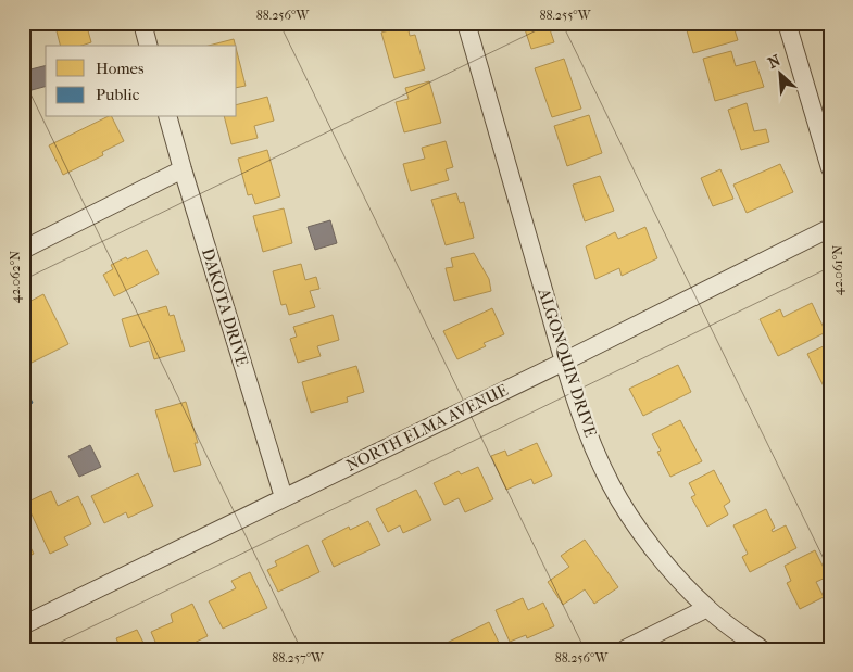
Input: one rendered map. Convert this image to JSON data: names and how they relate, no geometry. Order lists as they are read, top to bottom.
{
  "streets": {
    "street": ["DAKOTA DRIVE", "ALGONQUIN DRIVE", "NORTH ELMA AVENUE"]
  },
  "crossings": [
    ["DAKOTA DRIVE", "NORTH ELMA AVENUE"],
    ["ALGONQUIN DRIVE", "NORTH ELMA AVENUE"]
  ],
  "legend": ["Homes", "Public"],
  "north": "top left",
  "coordinates": [
    "88.256°W",
    "88.255°W",
    "42.061°N",
    "42.062°N",
    "88.257°W"
  ]
}
